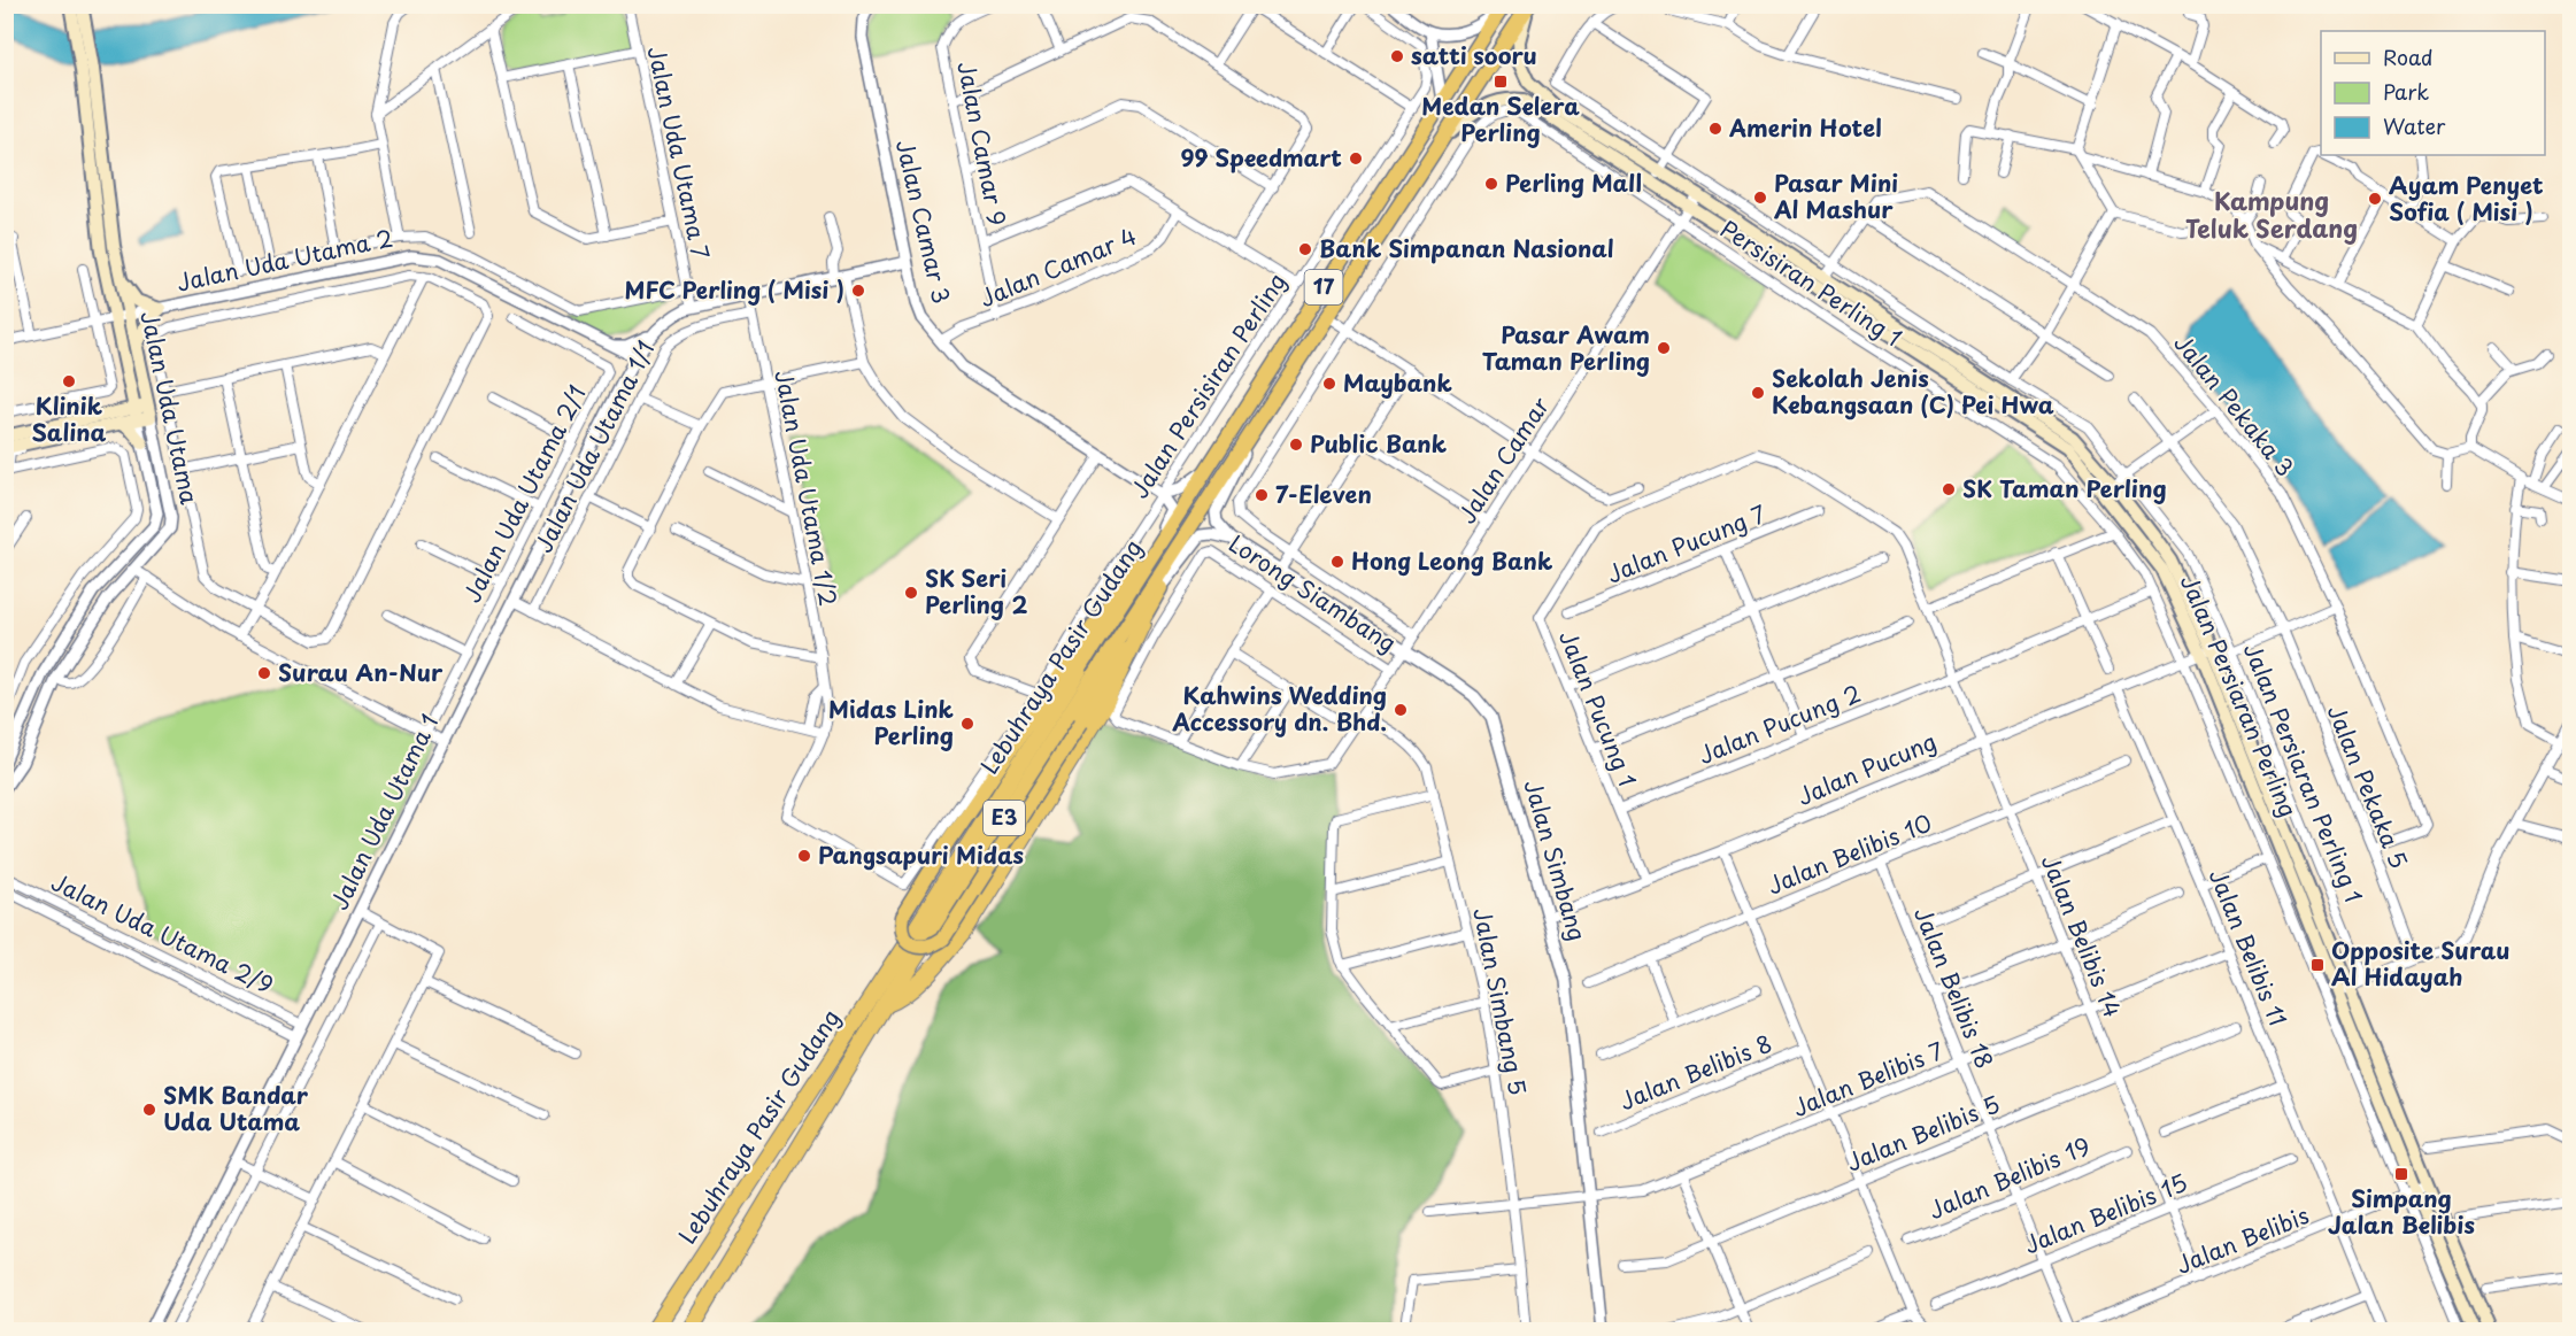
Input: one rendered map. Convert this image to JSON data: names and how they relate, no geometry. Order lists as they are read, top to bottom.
{
  "streets": {
    "highway": ["17", "Lebuhraya Pasir Gudang", "E3"],
    "main road": ["Jalan Uda Utama", "Jalan Persiaran Perling"],
    "street": [
      "Jalan Camar 9",
      "Jalan Uda Utama 7",
      "Jalan Camar 3",
      "Jalan Uda Utama 2",
      "Jalan Camar 4",
      "Persisiran Perling 1",
      "Jalan Persisiran Perling",
      "Jalan Pekaka 3",
      "Jalan Uda Utama 1/1",
      "Jalan Camar",
      "Jalan Uda Utama 1/2",
      "Jalan Uda Utama 2/1",
      "Jalan Pucung 7",
      "Lorong Siambang",
      "Jalan Pucung 1",
      "Jalan Pucung 2",
      "Jalan Pucung",
      "Jalan Persiaran Perling 1",
      "Jalan Pekaka 5",
      "Jalan Uda Utama 1",
      "Jalan Belibis 10",
      "Jalan Simbang",
      "Jalan Uda Utama 2/9",
      "Jalan Belibis 14",
      "Jalan Belibis 11",
      "Jalan Belibis 18",
      "Jalan Simbang 5",
      "Jalan Belibis 8",
      "Jalan Belibis 7",
      "Jalan Belibis 5",
      "Jalan Belibis 19",
      "Jalan Belibis 15",
      "Jalan Belibis"
    ]
  },
  "crossings": [
    ["Jalan Camar 9", "Jalan Camar 4"],
    ["Jalan Uda Utama 7", "Jalan Uda Utama 1"],
    ["Jalan Camar 3", "Jalan Camar 4"],
    ["Jalan Camar 3", "Jalan Persisiran Perling"],
    ["Jalan Camar 3", "Jalan Uda Utama 1"],
    ["Jalan Uda Utama 2", "Jalan Uda Utama"],
    ["Jalan Uda Utama 2", "Jalan Uda Utama 1"],
    ["Persisiran Perling 1", "Jalan Pekaka 3"],
    ["Persisiran Perling 1", "Jalan Camar"],
    ["Persisiran Perling 1", "Jalan Persiaran Perling 1"],
    ["Jalan Persisiran Perling", "Jalan Uda Utama 1/2"],
    ["Jalan Pekaka 3", "Jalan Persiaran Perling"],
    ["Jalan Pekaka 3", "Jalan Persiaran Perling 1"],
    ["Jalan Pekaka 3", "Jalan Pekaka 5"],
    ["Jalan Uda Utama 1/1", "Jalan Uda Utama 1/2"],
    ["Jalan Camar", "Lorong Siambang"],
    ["Jalan Camar", "Jalan Persiaran Perling"],
    ["Jalan Camar", "Jalan Simbang"],
    ["Jalan Camar", "Jalan Simbang 5"],
    ["Jalan Uda Utama 1/2", "Jalan Uda Utama 1"],
    ["Lebuhraya Pasir Gudang", "Jalan Persiaran Perling"],
    ["Jalan Persiaran Perling", "Jalan Pucung"],
    ["Jalan Persiaran Perling", "Jalan Belibis"],
    ["Jalan Pucung 1", "Jalan Pucung 2"],
    ["Jalan Pucung 1", "Jalan Pucung"],
    ["Jalan Pucung 1", "Jalan Belibis 14"],
    ["Jalan Pucung 2", "Jalan Belibis 14"],
    ["Jalan Pucung", "Jalan Simbang"],
    ["Jalan Pucung", "Jalan Belibis 14"],
    ["Jalan Pucung", "Jalan Belibis 11"],
    ["Jalan Uda Utama 1", "Jalan Uda Utama 2/9"],
    ["Jalan Belibis 10", "Jalan Belibis 14"],
    ["Jalan Belibis 10", "Jalan Belibis 18"],
    ["Jalan Simbang", "Jalan Belibis 7"],
    ["Jalan Belibis 14", "Jalan Belibis 7"],
    ["Jalan Belibis 14", "Jalan Belibis 5"],
    ["Jalan Belibis 14", "Jalan Belibis 15"],
    ["Jalan Belibis 14", "Jalan Belibis"],
    ["Jalan Belibis 11", "Jalan Belibis 7"],
    ["Jalan Belibis 11", "Jalan Belibis"],
    ["Jalan Belibis 18", "Jalan Belibis 7"],
    ["Jalan Belibis 18", "Jalan Belibis 5"],
    ["Jalan Belibis 18", "Jalan Belibis 19"],
    ["Jalan Belibis 18", "Jalan Belibis 15"],
    ["Jalan Belibis 18", "Jalan Belibis"],
    ["Jalan Simbang 5", "Jalan Belibis 7"]
  ],
  "districts": ["Kampung Teluk Serdang"],
  "places": {
    "other": [
      "satti sooru",
      "Amerin Hotel",
      "99 Speedmart",
      "Perling Mall",
      "Pasar Mini Al Mashur",
      "Ayam Penyet Sofia ( Misi )",
      "Bank Simpanan Nasional",
      "MFC Perling ( Misi )",
      "Pasar Awam Taman Perling",
      "Klinik Salina",
      "Maybank",
      "Sekolah Jenis Kebangsaan (C) Pei Hwa",
      "Public Bank",
      "SK Taman Perling",
      "7-Eleven",
      "Hong Leong Bank",
      "SK Seri Perling 2",
      "Surau An-Nur",
      "Kahwins Wedding Accessory dn. Bhd.",
      "Midas Link Perling",
      "Pangsapuri Midas",
      "SMK Bandar Uda Utama"
    ],
    "transit": ["Medan Selera Perling", "Opposite Surau Al Hidayah", "Simpang Jalan Belibis"]
  },
  "legend": ["Road", "Park", "Water"]
}
